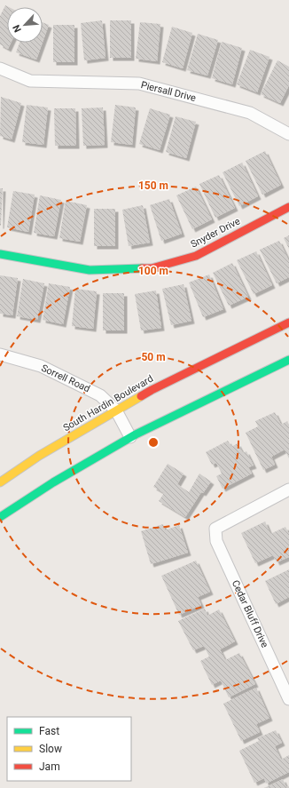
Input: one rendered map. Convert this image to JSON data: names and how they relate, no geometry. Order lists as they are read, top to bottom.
{
  "streets": {
    "main road": ["Snyder Drive", "South Hardin Boulevard"],
    "street": ["Piersall Drive", "Sorrell Road", "Cedar Bluff Drive"]
  },
  "crossings": [
    ["Sorrell Road", "South Hardin Boulevard"]
  ],
  "legend": ["Fast", "Slow", "Jam"],
  "north": "bottom left",
  "rings": ["150 m", "100 m", "50 m"]
}
